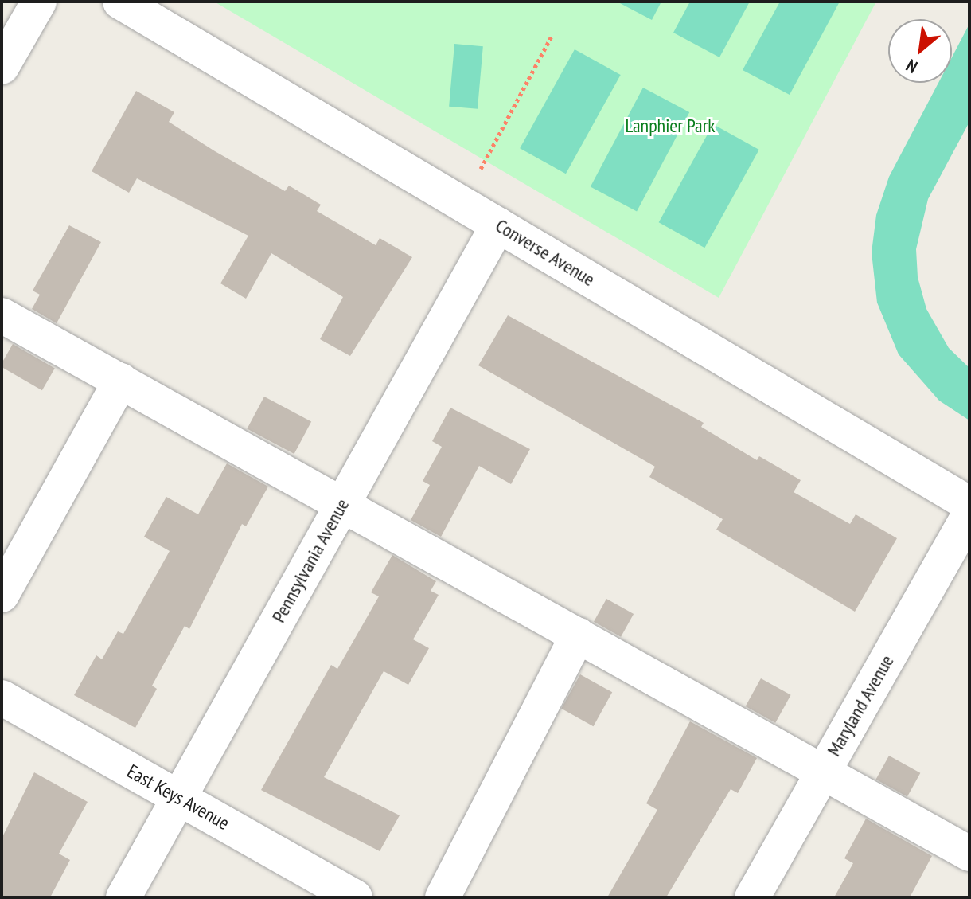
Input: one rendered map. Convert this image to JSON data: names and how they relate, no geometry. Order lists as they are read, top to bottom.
{
  "streets": {
    "street": [
      "Converse Avenue",
      "Pennsylvania Avenue",
      "Maryland Avenue",
      "East Keys Avenue"
    ]
  },
  "crossings": [
    ["Converse Avenue", "Pennsylvania Avenue"],
    ["Pennsylvania Avenue", "East Keys Avenue"]
  ],
  "parks": ["Lanphier Park"],
  "north": "bottom left"
}
